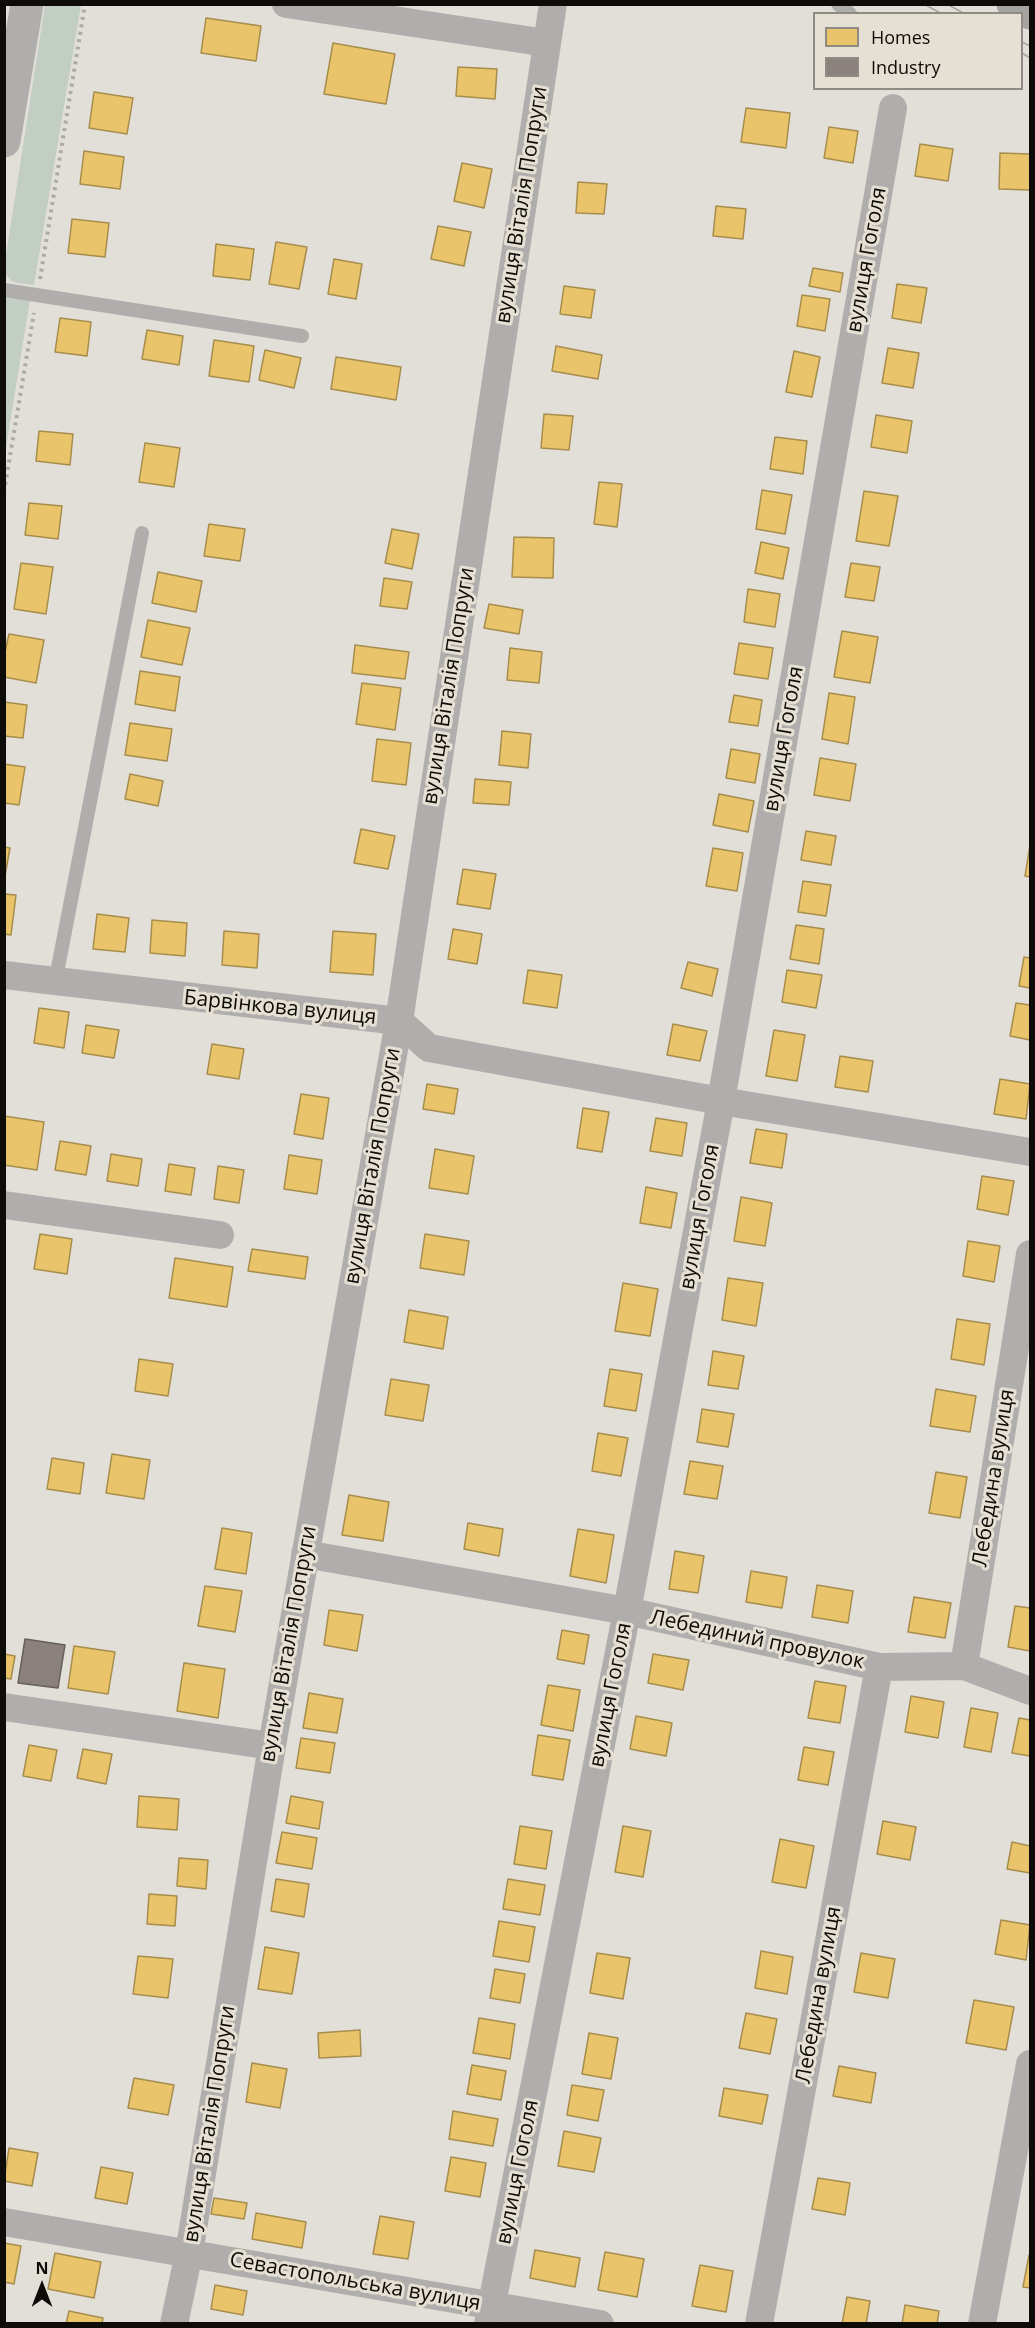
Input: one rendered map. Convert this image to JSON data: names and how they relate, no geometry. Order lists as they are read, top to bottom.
{
  "streets": {
    "street": [
      "вулиця Віталія Попруги",
      "вулиця Гоголя",
      "Барвінкова вулиця",
      "Лебедина вулиця",
      "Лебединий провулок",
      "Севастопольська вулиця"
    ]
  },
  "crossings": [
    ["вулиця Віталія Попруги", "Барвінкова вулиця"],
    ["вулиця Віталія Попруги", "Лебединий провулок"],
    ["вулиця Віталія Попруги", "Севастопольська вулиця"],
    ["вулиця Гоголя", "Барвінкова вулиця"],
    ["вулиця Гоголя", "Лебединий провулок"],
    ["вулиця Гоголя", "Севастопольська вулиця"],
    ["Лебедина вулиця", "Лебединий провулок"]
  ],
  "legend": ["Homes", "Industry"],
  "north": "top"
}
